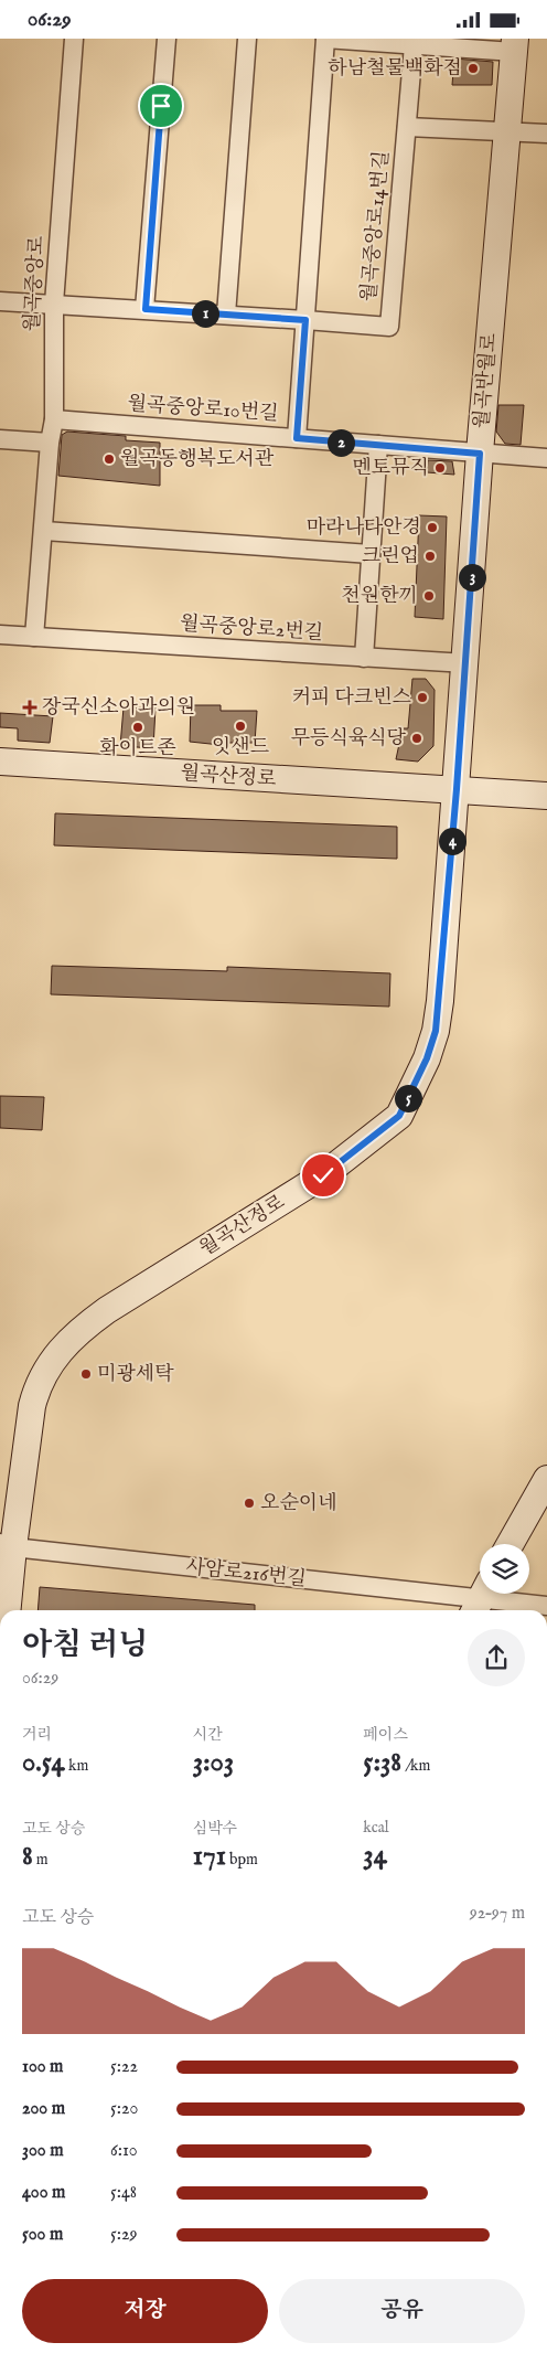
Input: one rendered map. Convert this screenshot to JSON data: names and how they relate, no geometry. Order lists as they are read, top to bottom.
{
  "streets": {
    "street": [
      "월곡중앙로14번길",
      "월곡중앙로",
      "월곡반월로",
      "월곡중앙로10번길",
      "월곡중앙로2번길",
      "월곡산정로",
      "사암로216번길"
    ]
  },
  "crossings": [
    ["월곡중앙로14번길", "월곡중앙로"],
    ["월곡중앙로", "월곡중앙로10번길"],
    ["월곡중앙로", "월곡중앙로2번길"],
    ["월곡반월로", "월곡중앙로10번길"],
    ["월곡반월로", "월곡중앙로2번길"],
    ["월곡반월로", "월곡산정로"],
    ["월곡산정로", "사암로216번길"]
  ],
  "places": {
    "other": [
      "하남철물백화점",
      "월곡동행복도서관",
      "멘토뮤직",
      "마라나타안경",
      "크린업",
      "천원한끼",
      "커피 다크빈스",
      "잇샌드",
      "화이트존",
      "무등식육식당",
      "미광세탁",
      "오순이네"
    ],
    "health": ["장국신소아과의원"]
  },
  "page": {
    "status": "06:29",
    "pins": [
      "1",
      "2",
      "3",
      "4",
      "5"
    ],
    "heading": ["아침 러닝", "06:29"],
    "stats": [
      ["거리", "0.54 km"],
      ["시간", "3:03"],
      ["페이스", "5:38 /km"],
      ["고도 상승", "8 m"],
      ["심박수", "171 bpm"],
      ["kcal", "34"]
    ],
    "chart": ["고도 상승", "92–97 m"],
    "list": [
      {
        "name": "100 m",
        "note": "5:22"
      },
      {
        "name": "200 m",
        "note": "5:20"
      },
      {
        "name": "300 m",
        "note": "6:10"
      },
      {
        "name": "400 m",
        "note": "5:48"
      },
      {
        "name": "500 m",
        "note": "5:29"
      }
    ],
    "buttons": ["저장", "공유"]
  }
}
